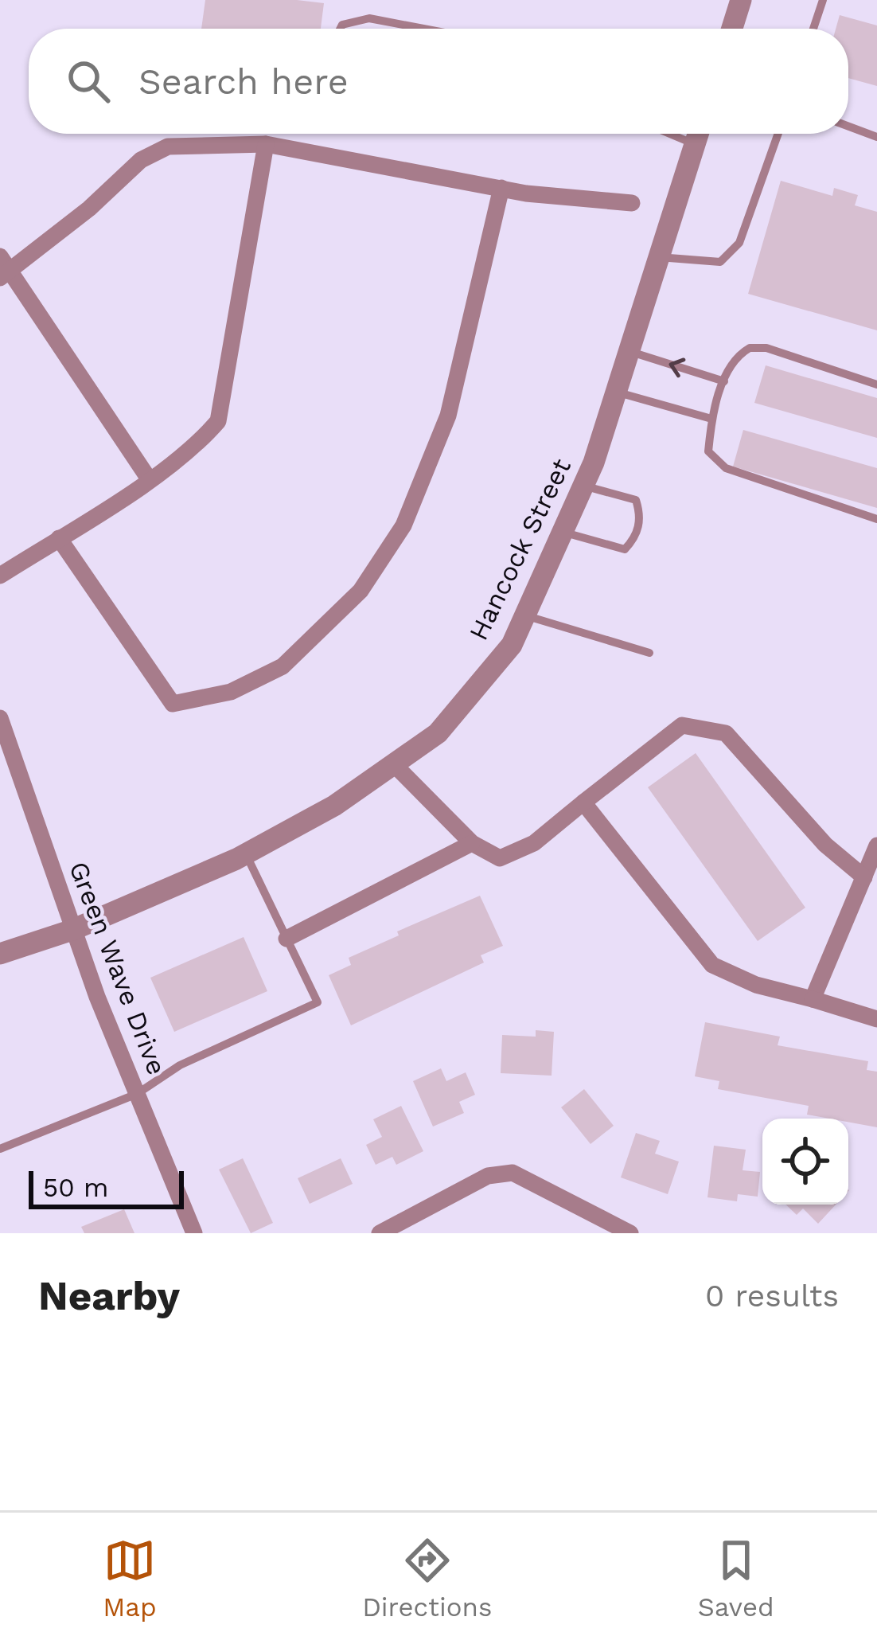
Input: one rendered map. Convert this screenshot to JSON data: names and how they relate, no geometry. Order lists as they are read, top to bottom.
{
  "streets": {
    "street": ["Hancock Street", "Green Wave Drive"]
  },
  "crossings": [
    ["Hancock Street", "Green Wave Drive"]
  ],
  "scale_bar": "50 m",
  "page": {
    "search": "Search here",
    "scale": "50 m",
    "heading": ["Nearby", "0 results"],
    "nav": ["Map", "Directions", "Saved"]
  }
}
